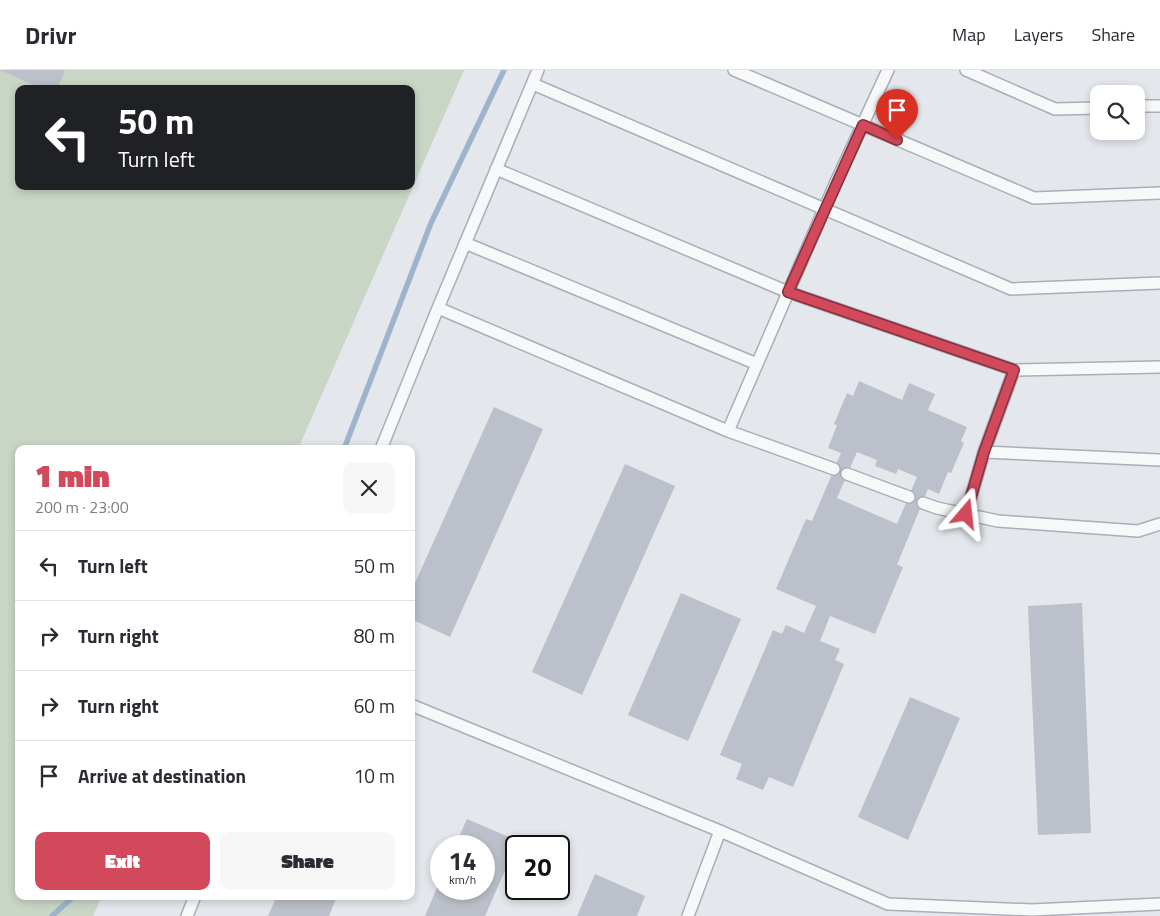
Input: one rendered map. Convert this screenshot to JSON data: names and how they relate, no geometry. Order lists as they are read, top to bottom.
{
  "page": {
    "header": "Drivr",
    "nav": ["Map", "Layers", "Share"],
    "turn": ["50 m", "Turn left"],
    "heading": ["1 min", "200 m · 23:00"],
    "list": [
      {
        "name": "Turn left",
        "value": "50 m"
      },
      {
        "name": "Turn right",
        "value": "80 m"
      },
      {
        "name": "Turn right",
        "value": "60 m"
      },
      {
        "name": "Arrive at destination",
        "value": "10 m"
      }
    ],
    "buttons": ["Exit", "Share"],
    "speed": "14 km/h",
    "limit": "20"
  }
}
